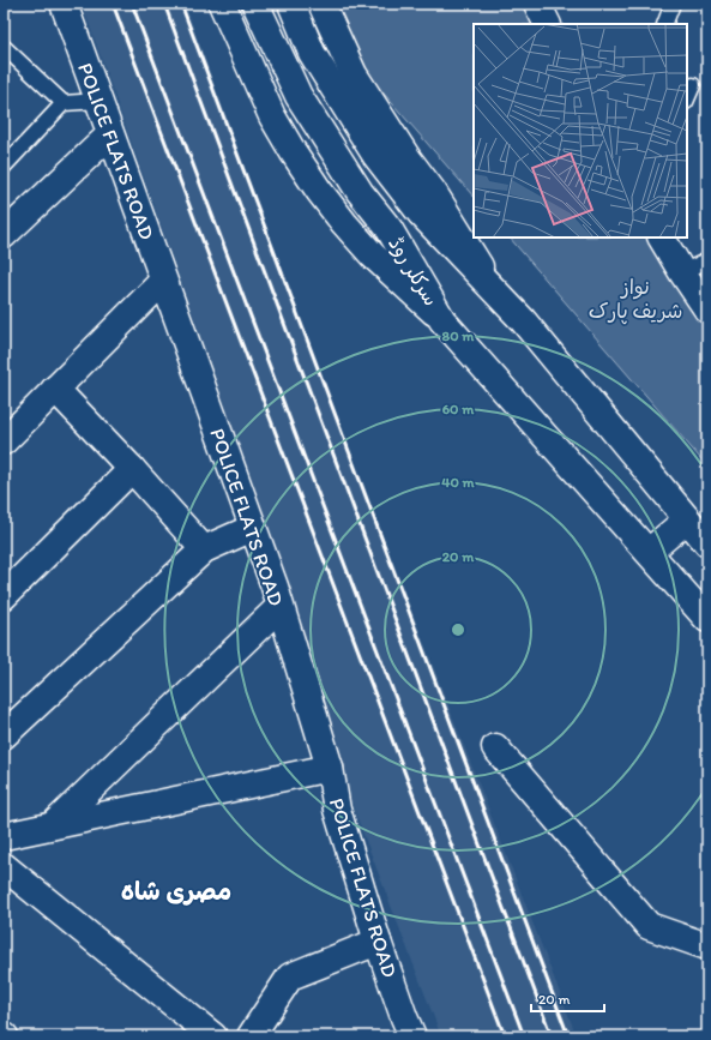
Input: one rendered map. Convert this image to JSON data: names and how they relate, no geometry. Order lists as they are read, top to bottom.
{
  "streets": {
    "street": ["POLICE FLATS ROAD", "سرکلر روڈ"]
  },
  "districts": ["مصری شاہ"],
  "parks": ["نواز شریف پارک"],
  "scale_bar": "20 m",
  "rings": [
    "80 m",
    "60 m",
    "40 m",
    "20 m"
  ]
}
